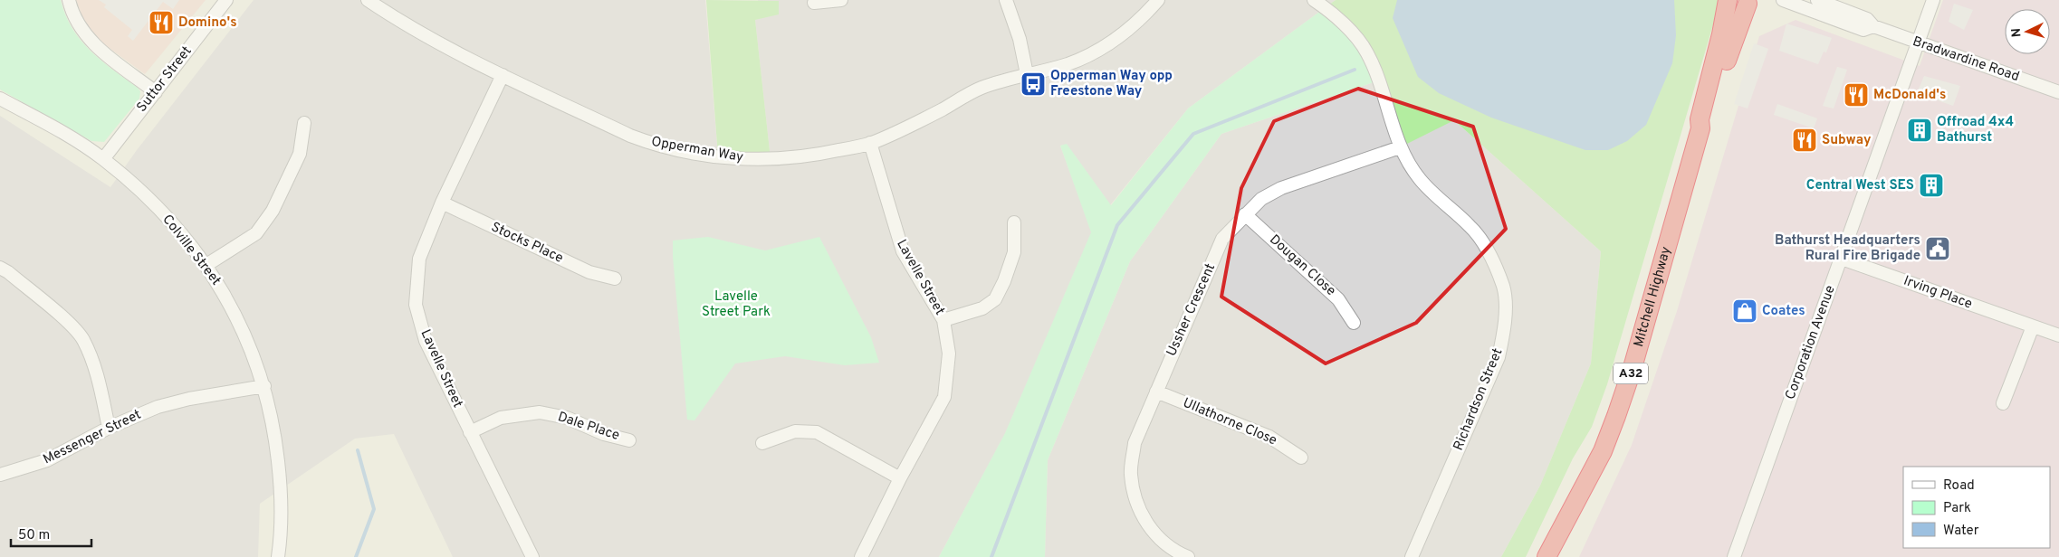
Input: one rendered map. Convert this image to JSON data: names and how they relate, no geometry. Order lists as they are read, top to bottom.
{
  "streets": {
    "highway": ["Mitchell Highway", "A32"],
    "street": [
      "Bradwardine Road",
      "Suttor Street",
      "Opperman Way",
      "Stocks Place",
      "Colville Street",
      "Dougan Close",
      "Lavelle Street",
      "Irving Place",
      "Ussher Crescent",
      "Corporation Avenue",
      "Richardson Street",
      "Ullathorne Close",
      "Dale Place",
      "Messenger Street"
    ]
  },
  "crossings": [
    ["Bradwardine Road", "Corporation Avenue"],
    ["Suttor Street", "Colville Street"],
    ["Opperman Way", "Lavelle Street"],
    ["Stocks Place", "Lavelle Street"],
    ["Colville Street", "Messenger Street"],
    ["Dougan Close", "Ussher Crescent"],
    ["Lavelle Street", "Dale Place"],
    ["Irving Place", "Corporation Avenue"],
    ["Ussher Crescent", "Richardson Street"],
    ["Ussher Crescent", "Ullathorne Close"]
  ],
  "parks": ["Lavelle Street Park"],
  "places": {
    "restaurant": ["Domino's", "McDonald's", "Subway"],
    "bus stop": ["Opperman Way opp Freestone Way"],
    "building": ["Offroad 4x4 Bathurst", "Central West SES"],
    "public building": ["Bathurst Headquarters Rural Fire Brigade"],
    "shop": ["Coates"]
  },
  "legend": ["Road", "Park", "Water"],
  "scale_bar": "50 m",
  "north": "left"
}
